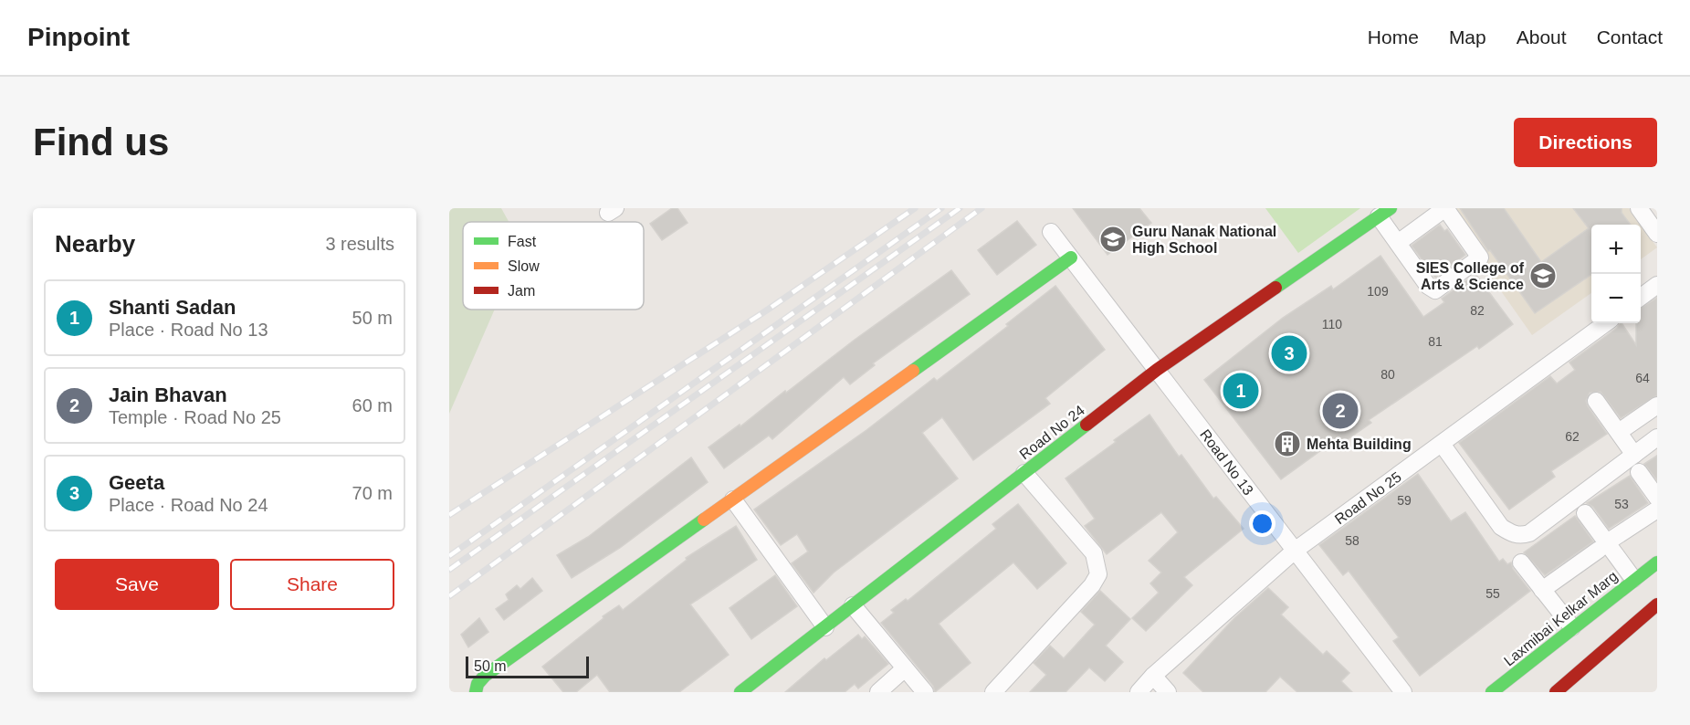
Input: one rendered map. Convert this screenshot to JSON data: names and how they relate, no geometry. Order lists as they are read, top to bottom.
{
  "streets": {
    "main road": ["Road No 24", "Laxmibai Kelkar Marg"],
    "street": ["Road No 13", "Road No 25"]
  },
  "crossings": [
    ["Road No 24", "Road No 13"],
    ["Road No 13", "Road No 25"]
  ],
  "places": {
    "school or university": ["Guru Nanak National High School", "SIES College of Arts & Science"],
    "building": ["Mehta Building"]
  },
  "house_numbers": [
    "109",
    "82",
    "110",
    "81",
    "80",
    "64",
    "62",
    "59",
    "53",
    "58",
    "55"
  ],
  "legend": ["Fast", "Slow", "Jam"],
  "scale_bar": "50 m",
  "page": {
    "header": "Pinpoint",
    "nav": [
      "Home",
      "Map",
      "About",
      "Contact"
    ],
    "buttons": [
      "Directions",
      ["Save", "Share"]
    ],
    "title": "Find us",
    "heading": ["Nearby", "3 results"],
    "map_buttons": ["+", "−"],
    "list": [
      {
        "mark": "1",
        "name": "Shanti Sadan",
        "note": "Place · Road No 13",
        "value": "50 m"
      },
      {
        "mark": "2",
        "name": "Jain Bhavan",
        "note": "Temple · Road No 25",
        "value": "60 m"
      },
      {
        "mark": "3",
        "name": "Geeta",
        "note": "Place · Road No 24",
        "value": "70 m"
      }
    ],
    "pins": ["3", "1", "2"],
    "scale": "50 m"
  }
}
